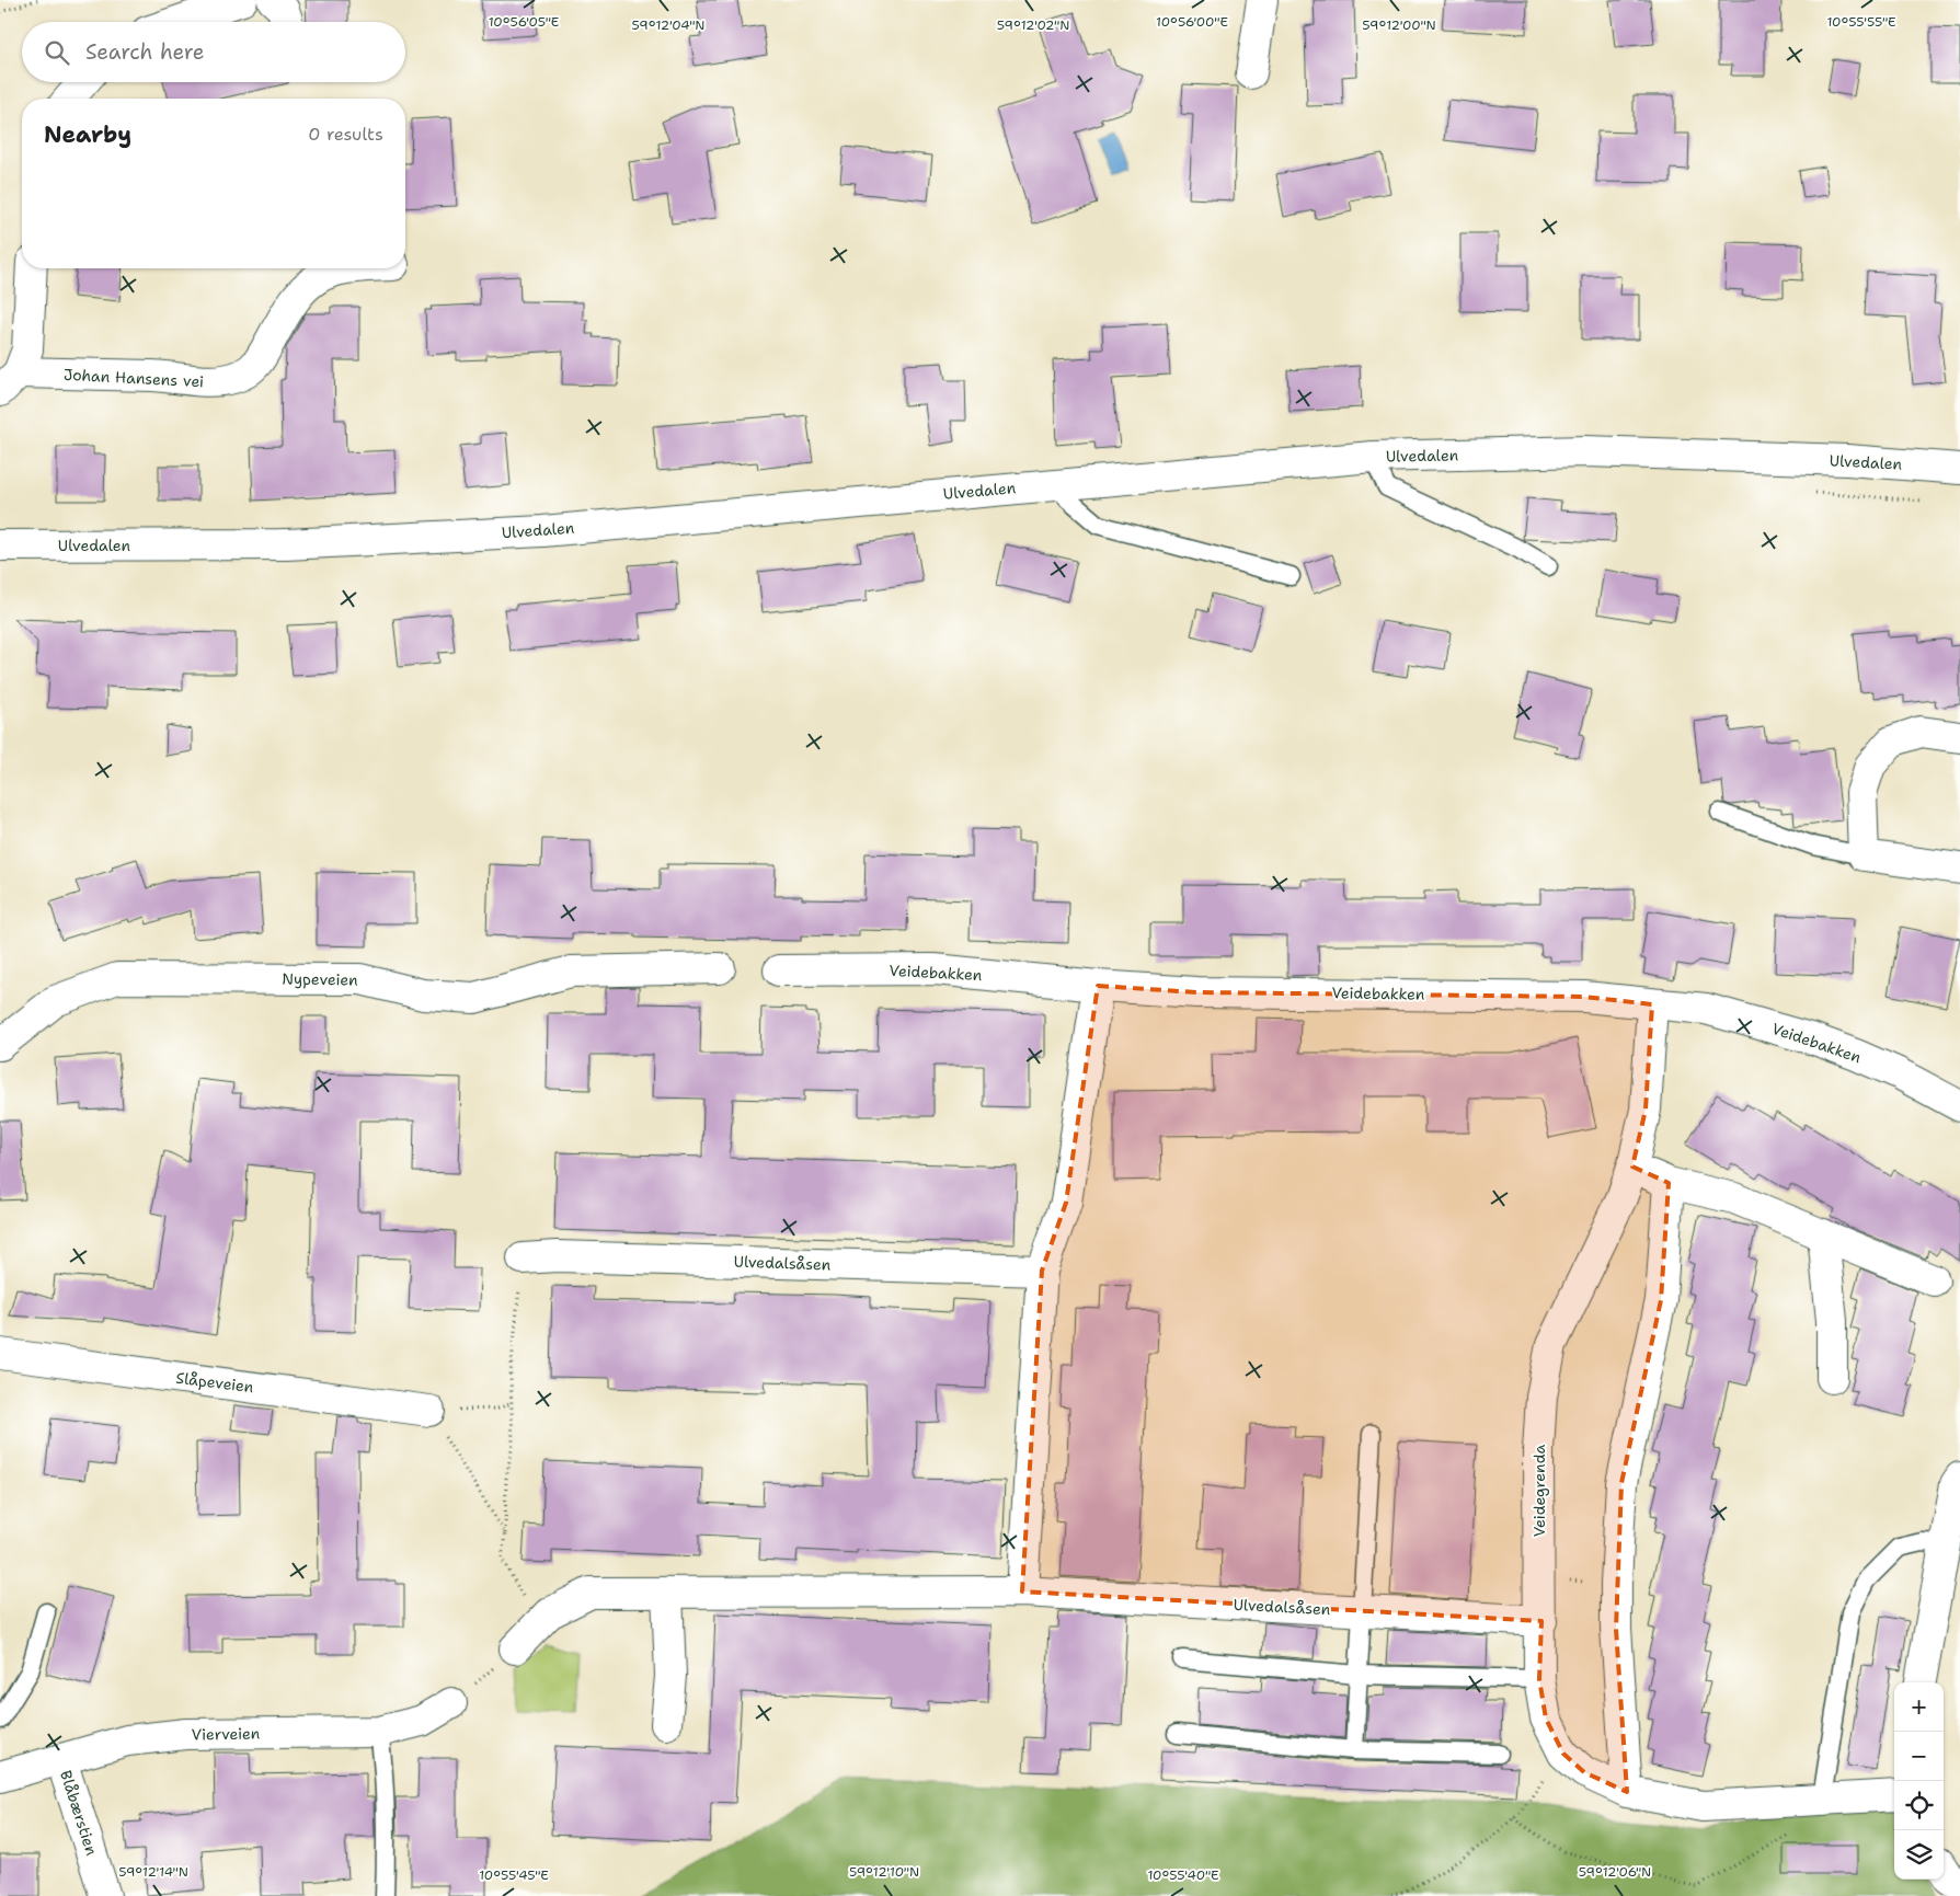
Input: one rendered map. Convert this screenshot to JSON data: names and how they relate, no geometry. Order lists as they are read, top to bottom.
{
  "streets": {
    "street": [
      "Johan Hansens vei",
      "Ulvedalen",
      "Veidebakken",
      "Nypeveien",
      "Ulvedalsåsen",
      "Slåpeveien",
      "Veidegrenda",
      "Vierveien",
      "Blåbærstien"
    ]
  },
  "crossings": [
    ["Veidebakken", "Veidegrenda"],
    ["Ulvedalsåsen", "Veidegrenda"],
    ["Vierveien", "Blåbærstien"]
  ],
  "page": {
    "search": "Search here",
    "heading": ["Nearby", "0 results"],
    "map_buttons": ["+", "−"]
  },
  "coordinates": [
    "10°56'05\"E",
    "10°56'00\"E",
    "10°55'55\"E",
    "59°12'04\"N",
    "59°12'02\"N",
    "59°12'00\"N",
    "59°12'14\"N",
    "59°12'10\"N",
    "59°12'06\"N",
    "10°55'45\"E",
    "10°55'40\"E"
  ]
}
